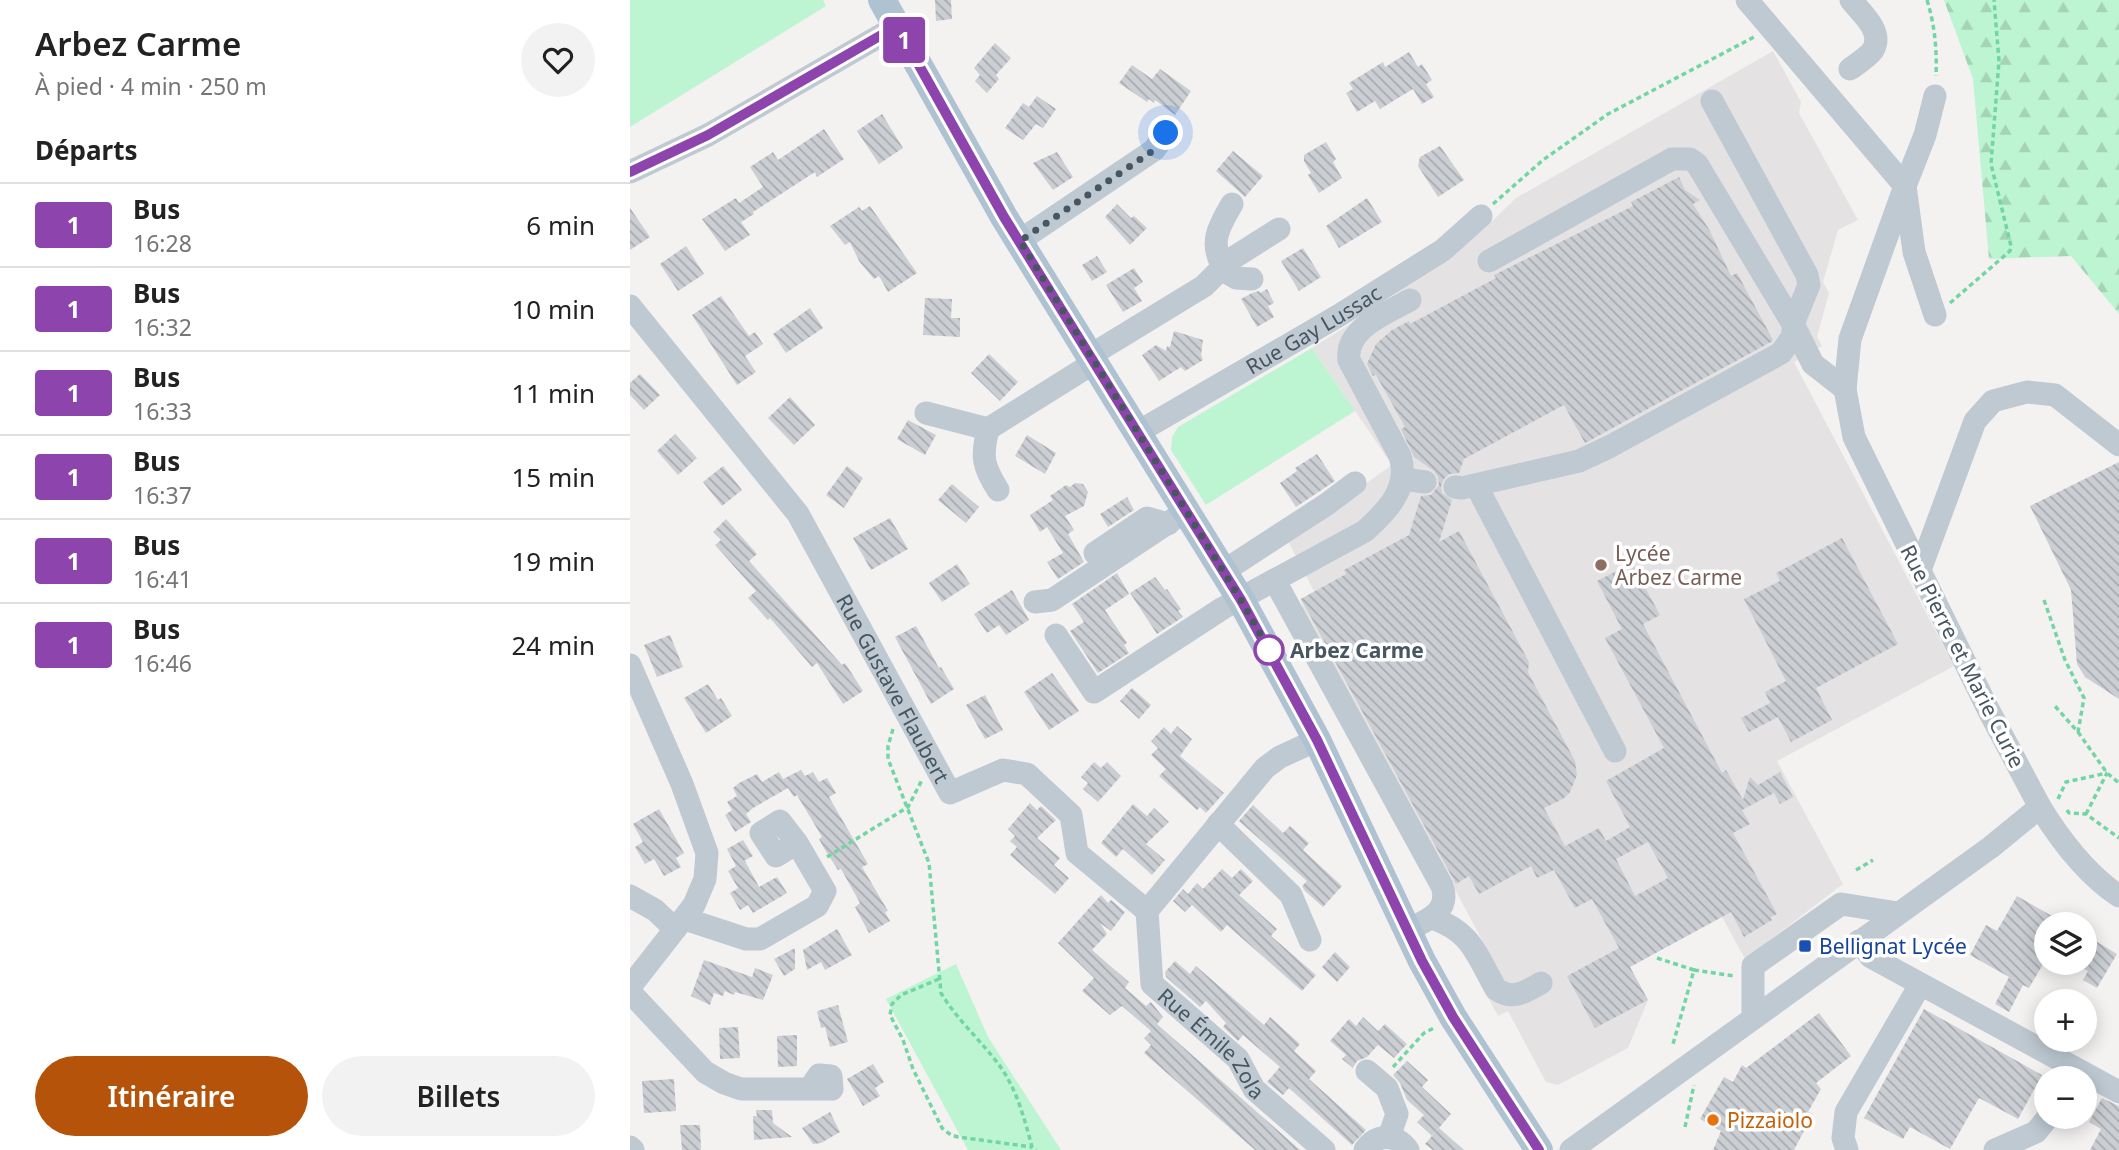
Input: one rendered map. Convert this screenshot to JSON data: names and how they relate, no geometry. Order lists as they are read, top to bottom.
{
  "streets": {
    "street": [
      "Rue Gay Lussac",
      "Rue Pierre et Marie Curie",
      "Rue Gustave Flaubert",
      "Rue Émile Zola"
    ]
  },
  "crossings": [
    ["Rue Gustave Flaubert", "Rue Émile Zola"]
  ],
  "places": {
    "other": ["Lycée Arbez Carme", "Arbez Carme", "Pizzaiolo"],
    "transit": ["Bellignat Lycée"]
  },
  "lines": ["bus line 1"],
  "page": {
    "heading": [
      ["Arbez Carme", "À pied · 4 min · 250 m"],
      "Départs"
    ],
    "on_map": "1",
    "list": [
      {
        "mark": "1",
        "name": "Bus",
        "note": "16:28",
        "value": "6 min"
      },
      {
        "mark": "1",
        "name": "Bus",
        "note": "16:32",
        "value": "10 min"
      },
      {
        "mark": "1",
        "name": "Bus",
        "note": "16:33",
        "value": "11 min"
      },
      {
        "mark": "1",
        "name": "Bus",
        "note": "16:37",
        "value": "15 min"
      },
      {
        "mark": "1",
        "name": "Bus",
        "note": "16:41",
        "value": "19 min"
      },
      {
        "mark": "1",
        "name": "Bus",
        "note": "16:46",
        "value": "24 min"
      }
    ],
    "map_buttons": ["+", "−"],
    "buttons": ["Itinéraire", "Billets"]
  }
}
